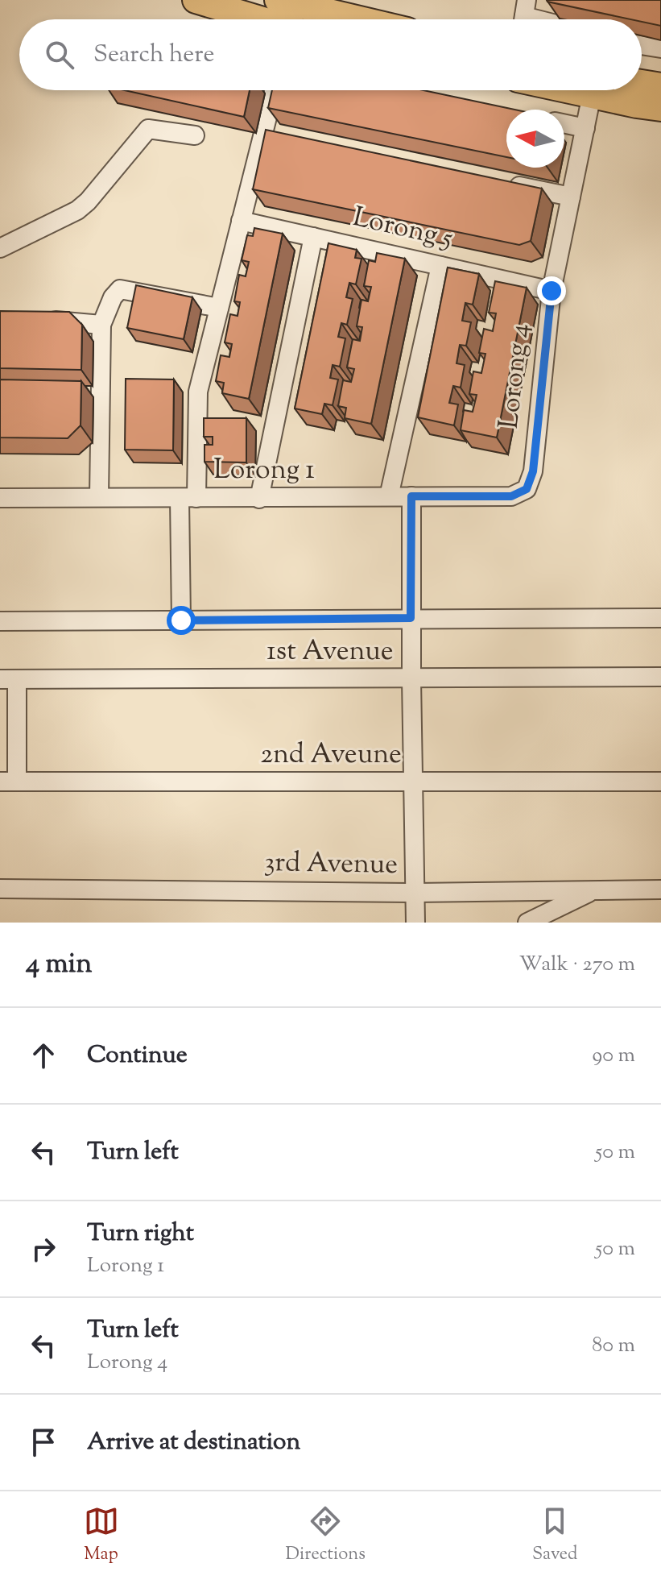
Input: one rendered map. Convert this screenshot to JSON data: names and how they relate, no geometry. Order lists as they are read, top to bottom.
{
  "streets": {
    "street": [
      "Lorong 5",
      "Lorong 4",
      "Lorong 1",
      "1st Avenue",
      "2nd Aveune",
      "3rd Avenue"
    ]
  },
  "crossings": [
    ["Lorong 5", "Lorong 4"],
    ["Lorong 4", "Lorong 1"]
  ],
  "north": "left",
  "page": {
    "search": "Search here",
    "heading": ["4 min", "Walk · 270 m"],
    "list": [
      ["Continue", "90 m"],
      ["Turn left", "50 m"],
      ["Turn right", "Lorong 1", "50 m"],
      ["Turn left", "Lorong 4", "80 m"],
      "Arrive at destination"
    ],
    "nav": ["Map", "Directions", "Saved"]
  }
}
